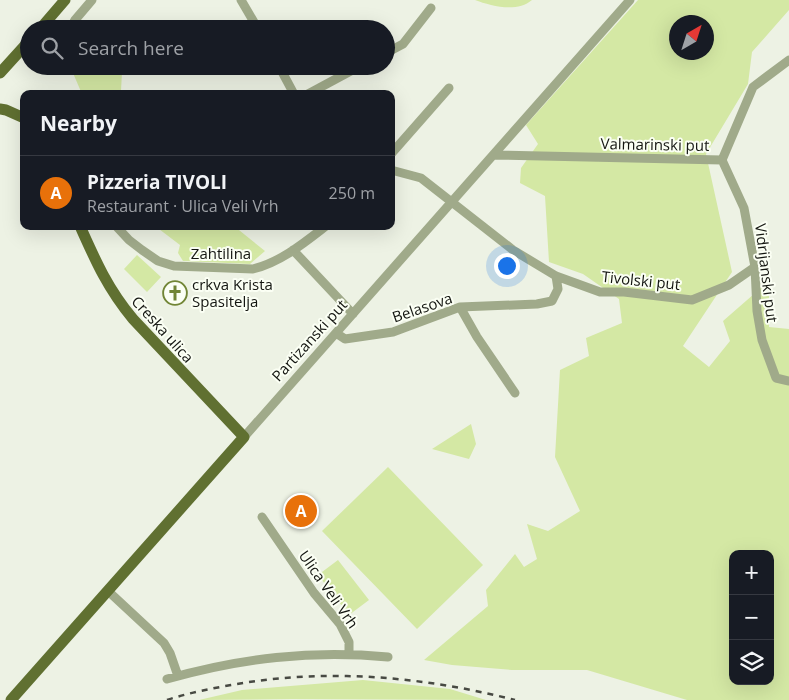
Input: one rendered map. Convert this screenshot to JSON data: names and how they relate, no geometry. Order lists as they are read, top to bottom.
{
  "streets": {
    "main road": ["Creska ulica", "Partizanski put"],
    "street": [
      "Valmarinski put",
      "Zahtilina",
      "Vidrijanski put",
      "Tivolski put",
      "Belasova",
      "Ulica Veli Vrh"
    ]
  },
  "crossings": [
    ["Valmarinski put", "Vidrijanski put"],
    ["Valmarinski put", "Partizanski put"],
    ["Vidrijanski put", "Tivolski put"],
    ["Tivolski put", "Belasova"],
    ["Tivolski put", "Partizanski put"],
    ["Belasova", "Partizanski put"],
    ["Creska ulica", "Partizanski put"]
  ],
  "places": {
    "church": ["crkva Krista Spasitelja"]
  },
  "north": "top right",
  "page": {
    "search": "Search here",
    "heading": "Nearby",
    "list": [
      {
        "mark": "A",
        "name": "Pizzeria TIVOLI",
        "note": "Restaurant · Ulica Veli Vrh",
        "value": "250 m"
      }
    ],
    "pins": "A",
    "map_buttons": ["+", "−"]
  }
}
